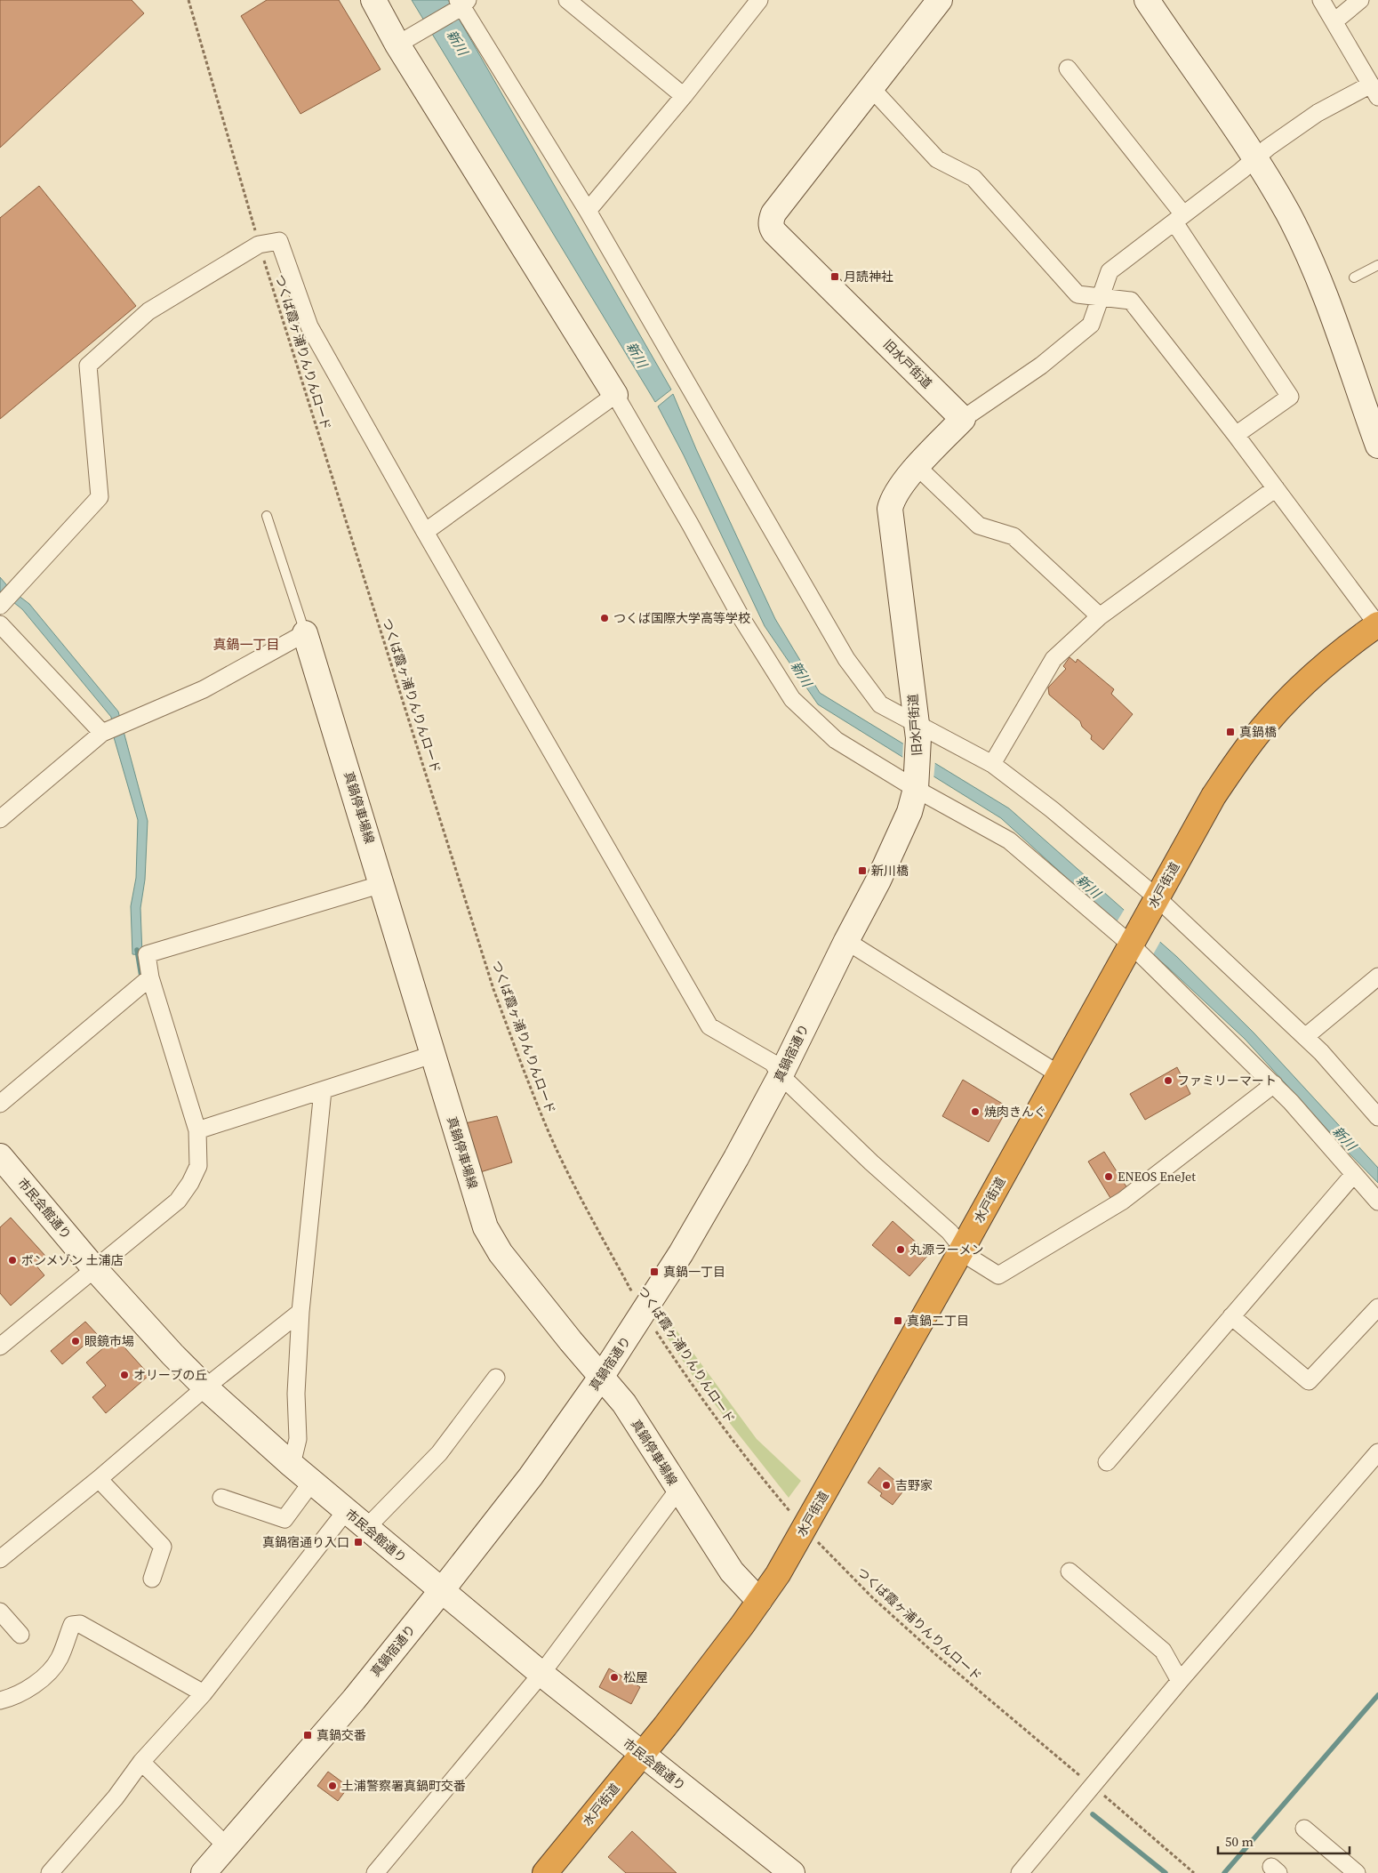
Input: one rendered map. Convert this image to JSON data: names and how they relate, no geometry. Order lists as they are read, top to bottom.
{
  "streets": {
    "highway": ["水戸街道"],
    "street": [
      "旧水戸街道",
      "真鍋停車場線",
      "真鍋宿通り",
      "市民会館通り"
    ],
    "path": ["つくば霞ヶ浦りんりんロード"]
  },
  "crossings": [
    ["つくば霞ヶ浦りんりんロード", "水戸街道"],
    ["つくば霞ヶ浦りんりんロード", "真鍋宿通り"],
    ["旧水戸街道", "真鍋宿通り"],
    ["真鍋停車場線", "水戸街道"],
    ["真鍋停車場線", "真鍋宿通り"],
    ["水戸街道", "市民会館通り"],
    ["真鍋宿通り", "市民会館通り"]
  ],
  "districts": ["真鍋一丁目"],
  "water": ["新川"],
  "places": {
    "transit": [
      "月読神社",
      "真鍋橋",
      "新川橋",
      "真鍋一丁目",
      "真鍋二丁目",
      "真鍋宿通り入口",
      "真鍋交番"
    ],
    "other": [
      "つくば国際大学高等学校",
      "ファミリーマート",
      "焼肉きんぐ",
      "ENEOS EneJet",
      "丸源ラーメン",
      "ボンメゾン 土浦店",
      "眼鏡市場",
      "オリーブの丘",
      "吉野家",
      "松屋",
      "土浦警察署真鍋町交番"
    ]
  },
  "scale_bar": "50 m"
}
